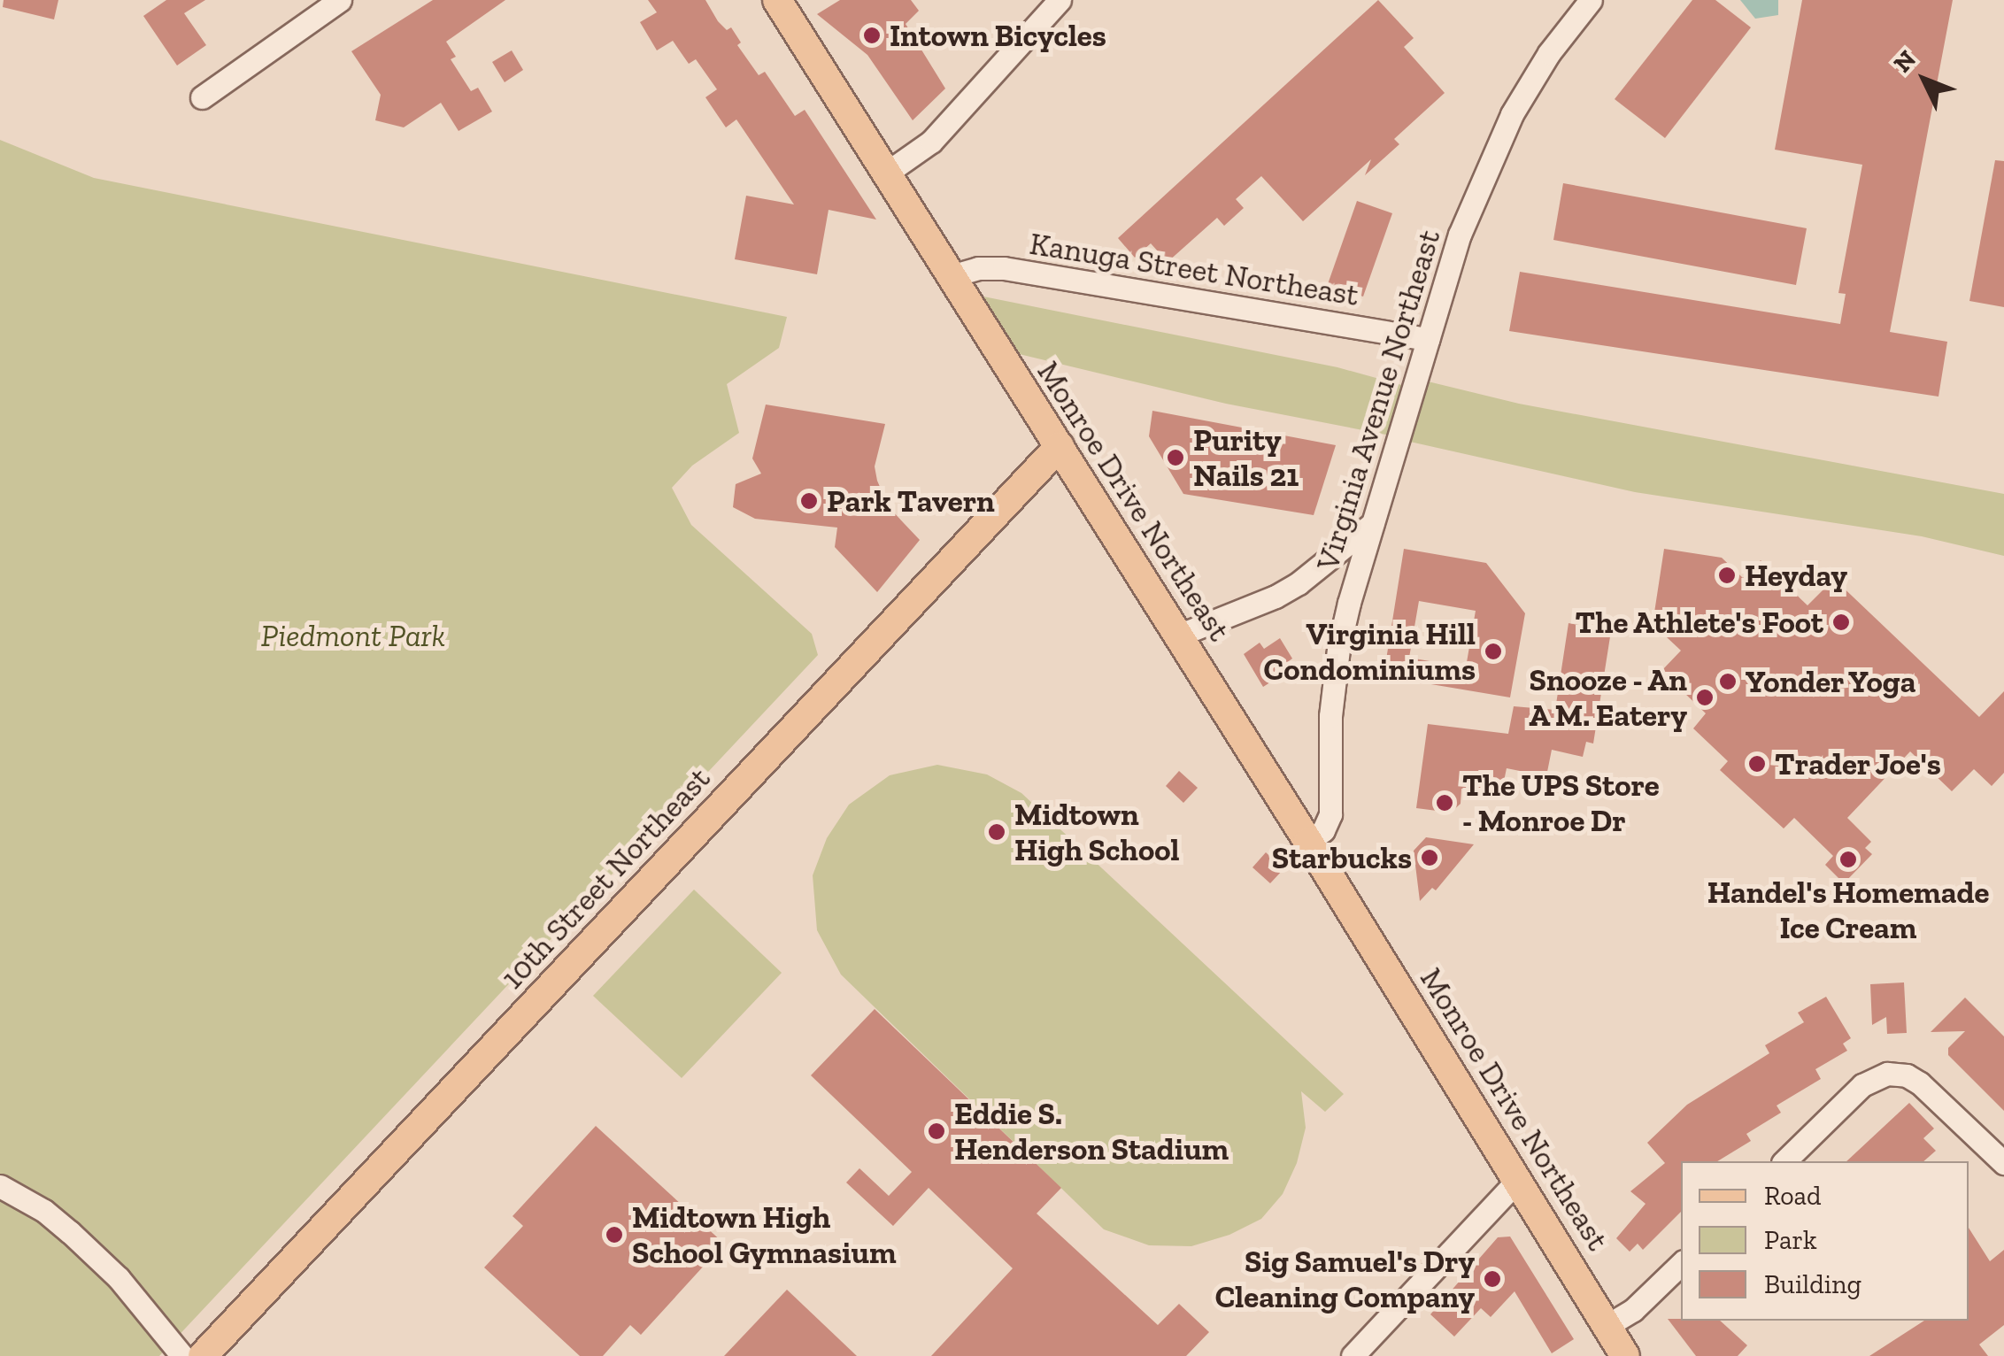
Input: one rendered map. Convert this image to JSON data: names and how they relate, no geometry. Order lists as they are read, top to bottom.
{
  "streets": {
    "main road": ["Monroe Drive Northeast", "10th Street Northeast"],
    "street": ["Kanuga Street Northeast", "Virginia Avenue Northeast"]
  },
  "crossings": [
    ["Kanuga Street Northeast", "Virginia Avenue Northeast"],
    ["Kanuga Street Northeast", "Monroe Drive Northeast"],
    ["Virginia Avenue Northeast", "Monroe Drive Northeast"],
    ["Monroe Drive Northeast", "10th Street Northeast"]
  ],
  "parks": ["Piedmont Park"],
  "places": [
    "Intown Bicycles",
    "Purity Nails 21",
    "Park Tavern",
    "Heyday",
    "The Athlete's Foot",
    "Virginia Hill Condominiums",
    "Yonder Yoga",
    "Snooze - An A M. Eatery",
    "Trader Joe's",
    "The UPS Store - Monroe Dr",
    "Midtown High School",
    "Starbucks",
    "Handel's Homemade Ice Cream",
    "Eddie S. Henderson Stadium",
    "Midtown High School Gymnasium",
    "Sig Samuel's Dry Cleaning Company"
  ],
  "legend": ["Road", "Park", "Building"],
  "north": "top left"
}
